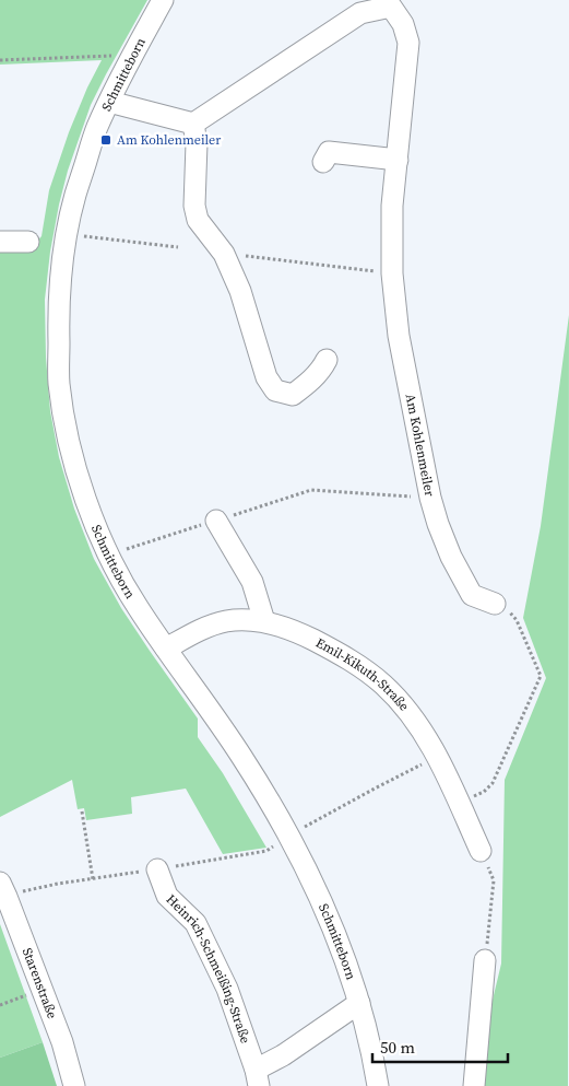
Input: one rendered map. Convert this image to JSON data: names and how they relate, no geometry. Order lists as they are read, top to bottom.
{
  "streets": {
    "street": [
      "Schmitteborn",
      "Am Kohlenmeiler",
      "Emil-Kikuth-Straße",
      "Heinrich-Schmeißing-Straße",
      "Starenstraße"
    ]
  },
  "crossings": [
    ["Schmitteborn", "Emil-Kikuth-Straße"],
    ["Schmitteborn", "Heinrich-Schmeißing-Straße"]
  ],
  "places": {
    "transit": ["Am Kohlenmeiler"]
  },
  "scale_bar": "50 m"
}
